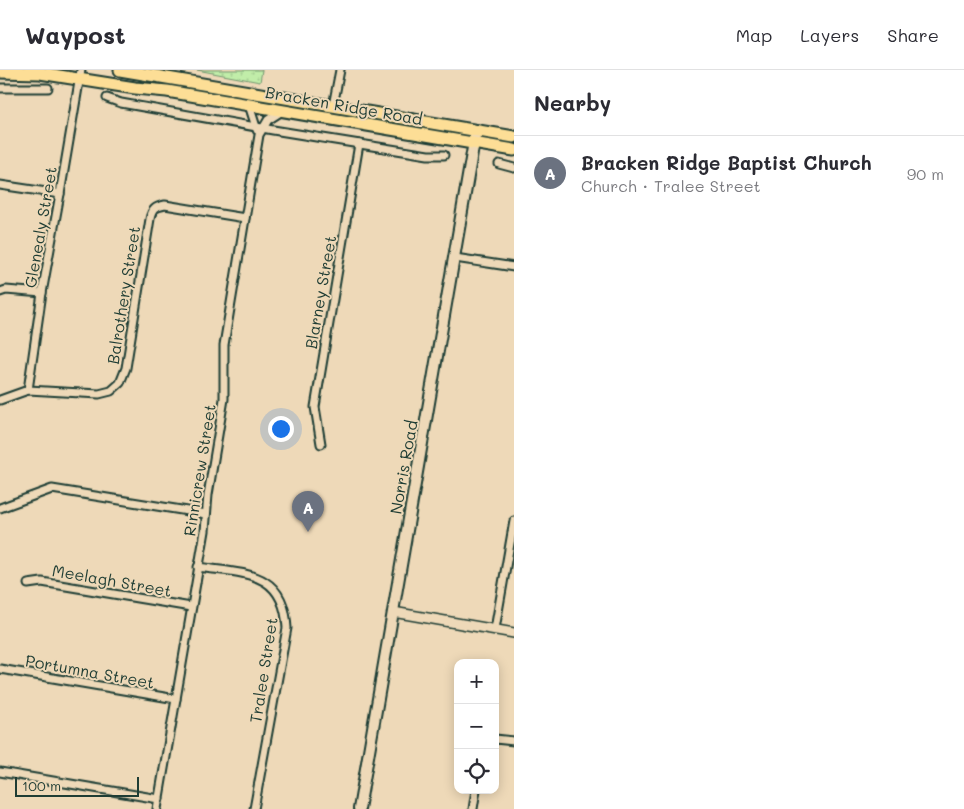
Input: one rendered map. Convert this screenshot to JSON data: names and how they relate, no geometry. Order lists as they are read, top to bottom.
{
  "streets": {
    "main road": ["Bracken Ridge Road", "Norris Road"],
    "street": [
      "Glenealy Street",
      "Blarney Street",
      "Balrothery Street",
      "Rinnicrew Street",
      "Meelagh Street",
      "Tralee Street",
      "Portumna Street"
    ]
  },
  "crossings": [
    ["Bracken Ridge Road", "Glenealy Street"],
    ["Bracken Ridge Road", "Norris Road"],
    ["Bracken Ridge Road", "Rinnicrew Street"],
    ["Glenealy Street", "Balrothery Street"],
    ["Balrothery Street", "Rinnicrew Street"],
    ["Rinnicrew Street", "Meelagh Street"],
    ["Rinnicrew Street", "Tralee Street"],
    ["Rinnicrew Street", "Portumna Street"]
  ],
  "scale_bar": "100 m",
  "page": {
    "header": "Waypost",
    "nav": ["Map", "Layers", "Share"],
    "heading": "Nearby",
    "list": [
      {
        "mark": "A",
        "name": "Bracken Ridge Baptist Church",
        "note": "Church · Tralee Street",
        "value": "90 m"
      }
    ],
    "pins": "A",
    "map_buttons": ["+", "−"],
    "scale": "100 m"
  }
}
